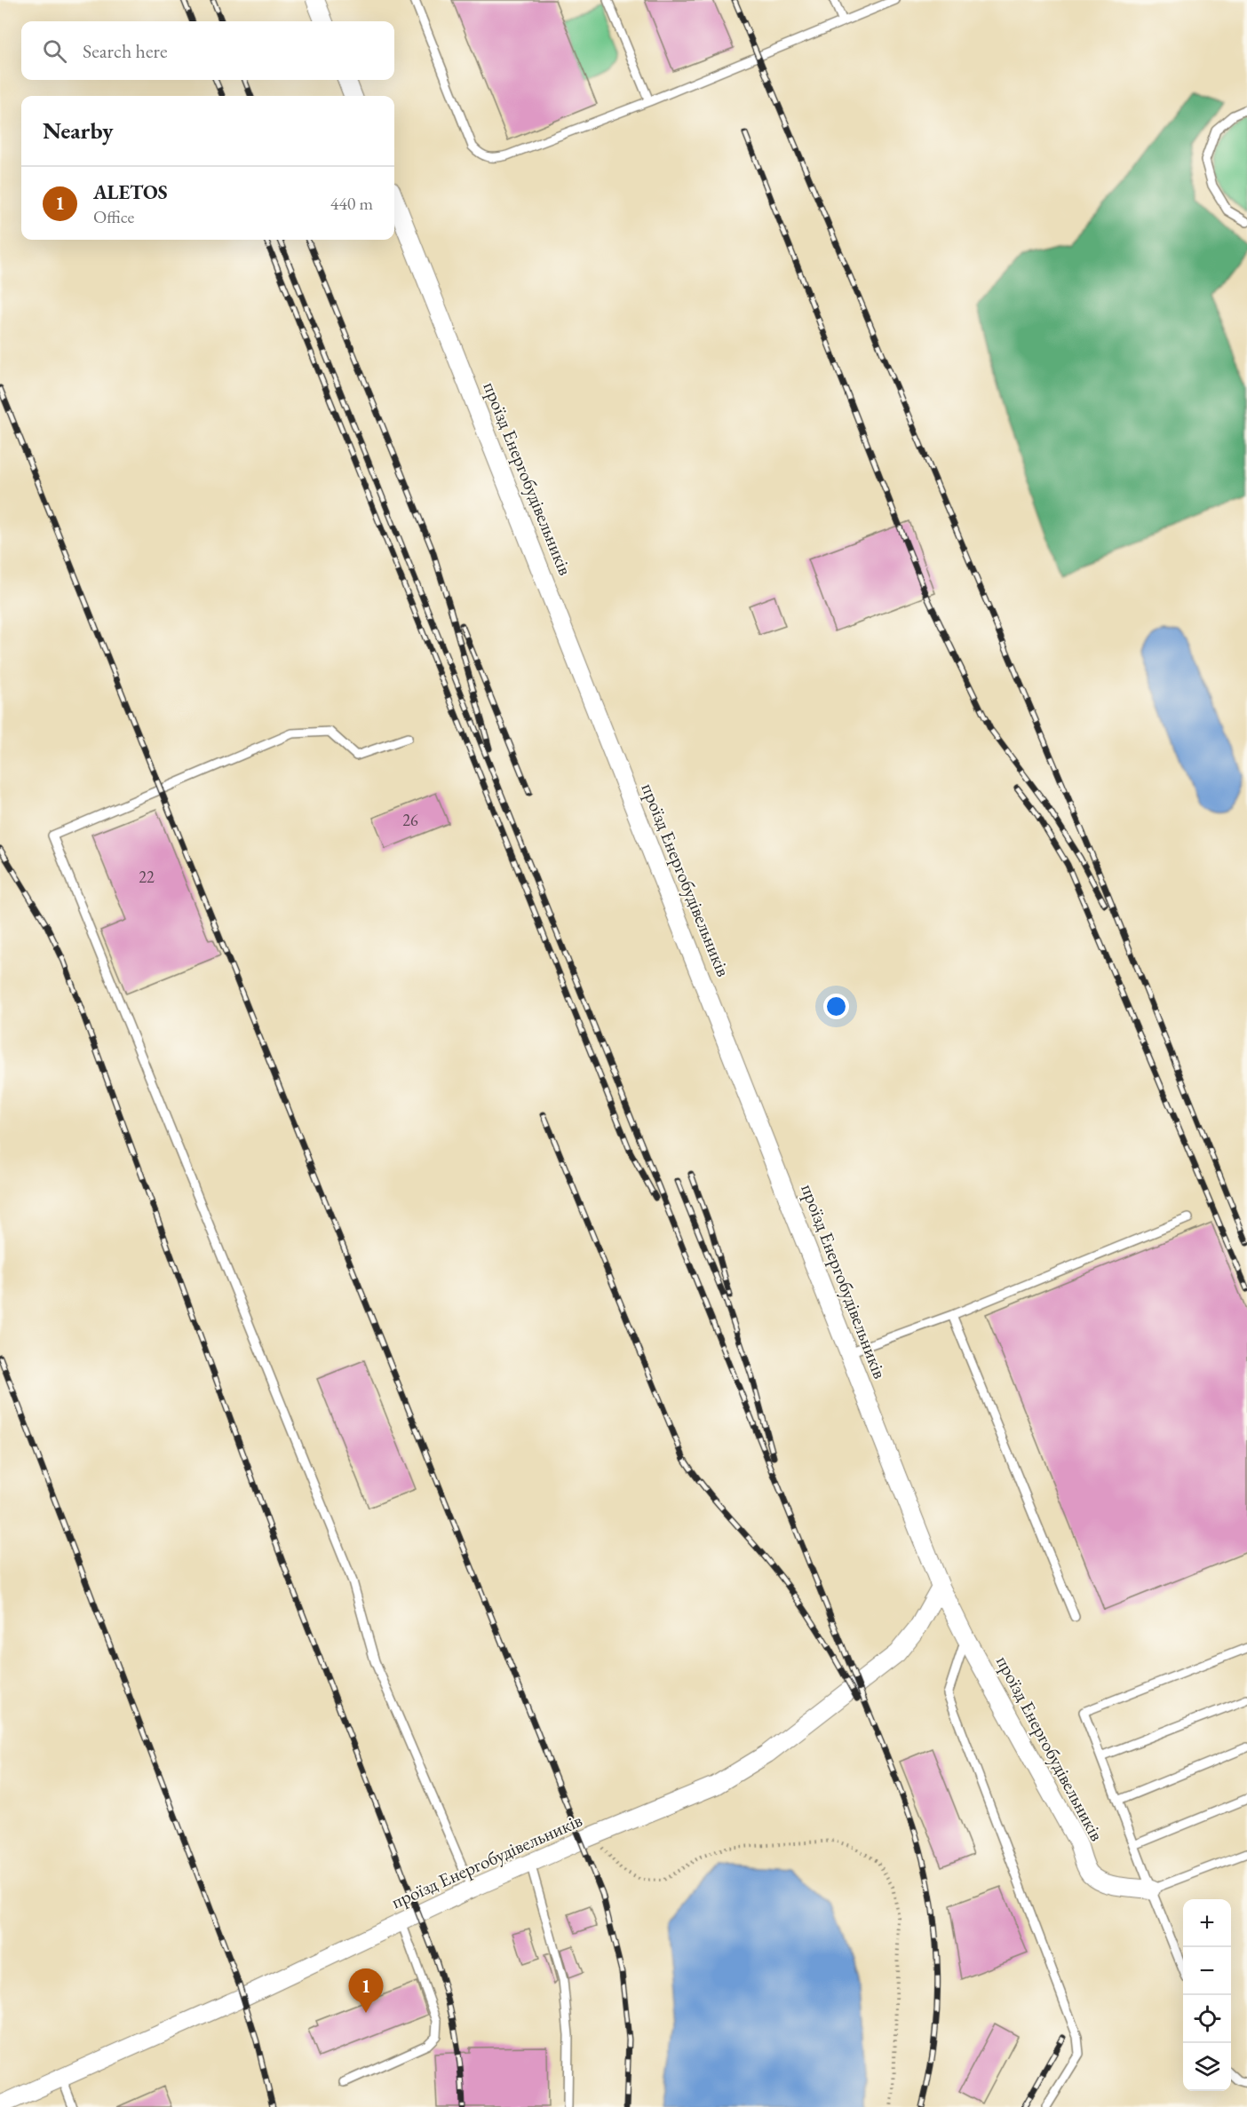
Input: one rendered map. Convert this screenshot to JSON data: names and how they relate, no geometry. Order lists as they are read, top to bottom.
{
  "streets": {
    "street": ["проїзд Енергобудівельників"]
  },
  "house_numbers": ["26", "22"],
  "page": {
    "search": "Search here",
    "heading": "Nearby",
    "list": [
      {
        "mark": "1",
        "name": "ALETOS",
        "note": "Office",
        "value": "440 m"
      }
    ],
    "map_buttons": ["+", "−"],
    "pins": "1"
  }
}
